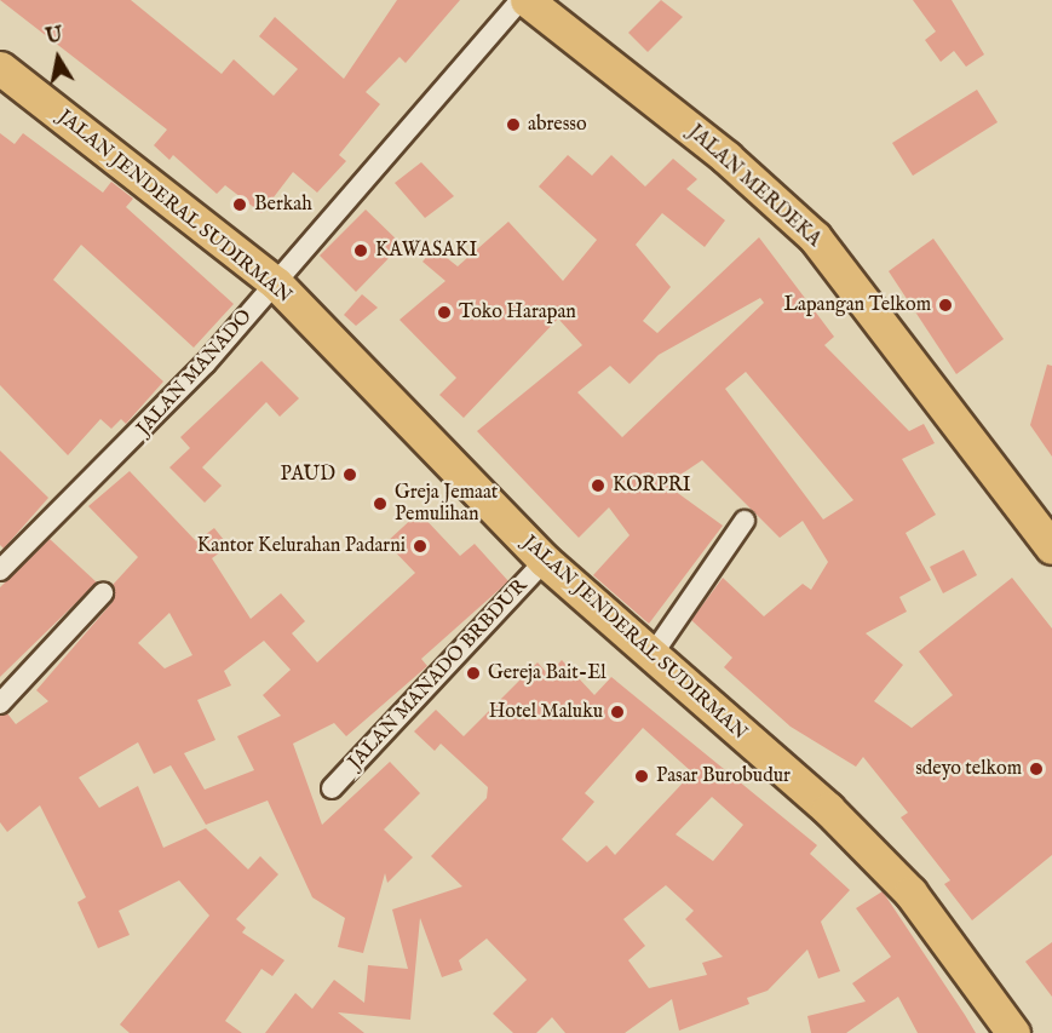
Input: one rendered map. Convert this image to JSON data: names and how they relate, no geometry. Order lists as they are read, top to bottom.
{
  "streets": {
    "highway": ["JALAN MERDEKA", "JALAN JENDERAL SUDIRMAN"],
    "street": ["JALAN MANADO", "JALAN MANADO BRBDUR"]
  },
  "crossings": [
    ["JALAN MERDEKA", "JALAN MANADO"],
    ["JALAN JENDERAL SUDIRMAN", "JALAN MANADO"],
    ["JALAN JENDERAL SUDIRMAN", "JALAN MANADO BRBDUR"]
  ],
  "places": [
    "abresso",
    "Berkah",
    "KAWASAKI",
    "Lapangan Telkom",
    "Toko Harapan",
    "PAUD",
    "KORPRI",
    "Greja Jemaat Pemulihan",
    "Kantor Kelurahan Padarni",
    "Gereja Bait-El",
    "Hotel Maluku",
    "sdeyo telkom",
    "Pasar Burobudur"
  ],
  "north": "top"
}
